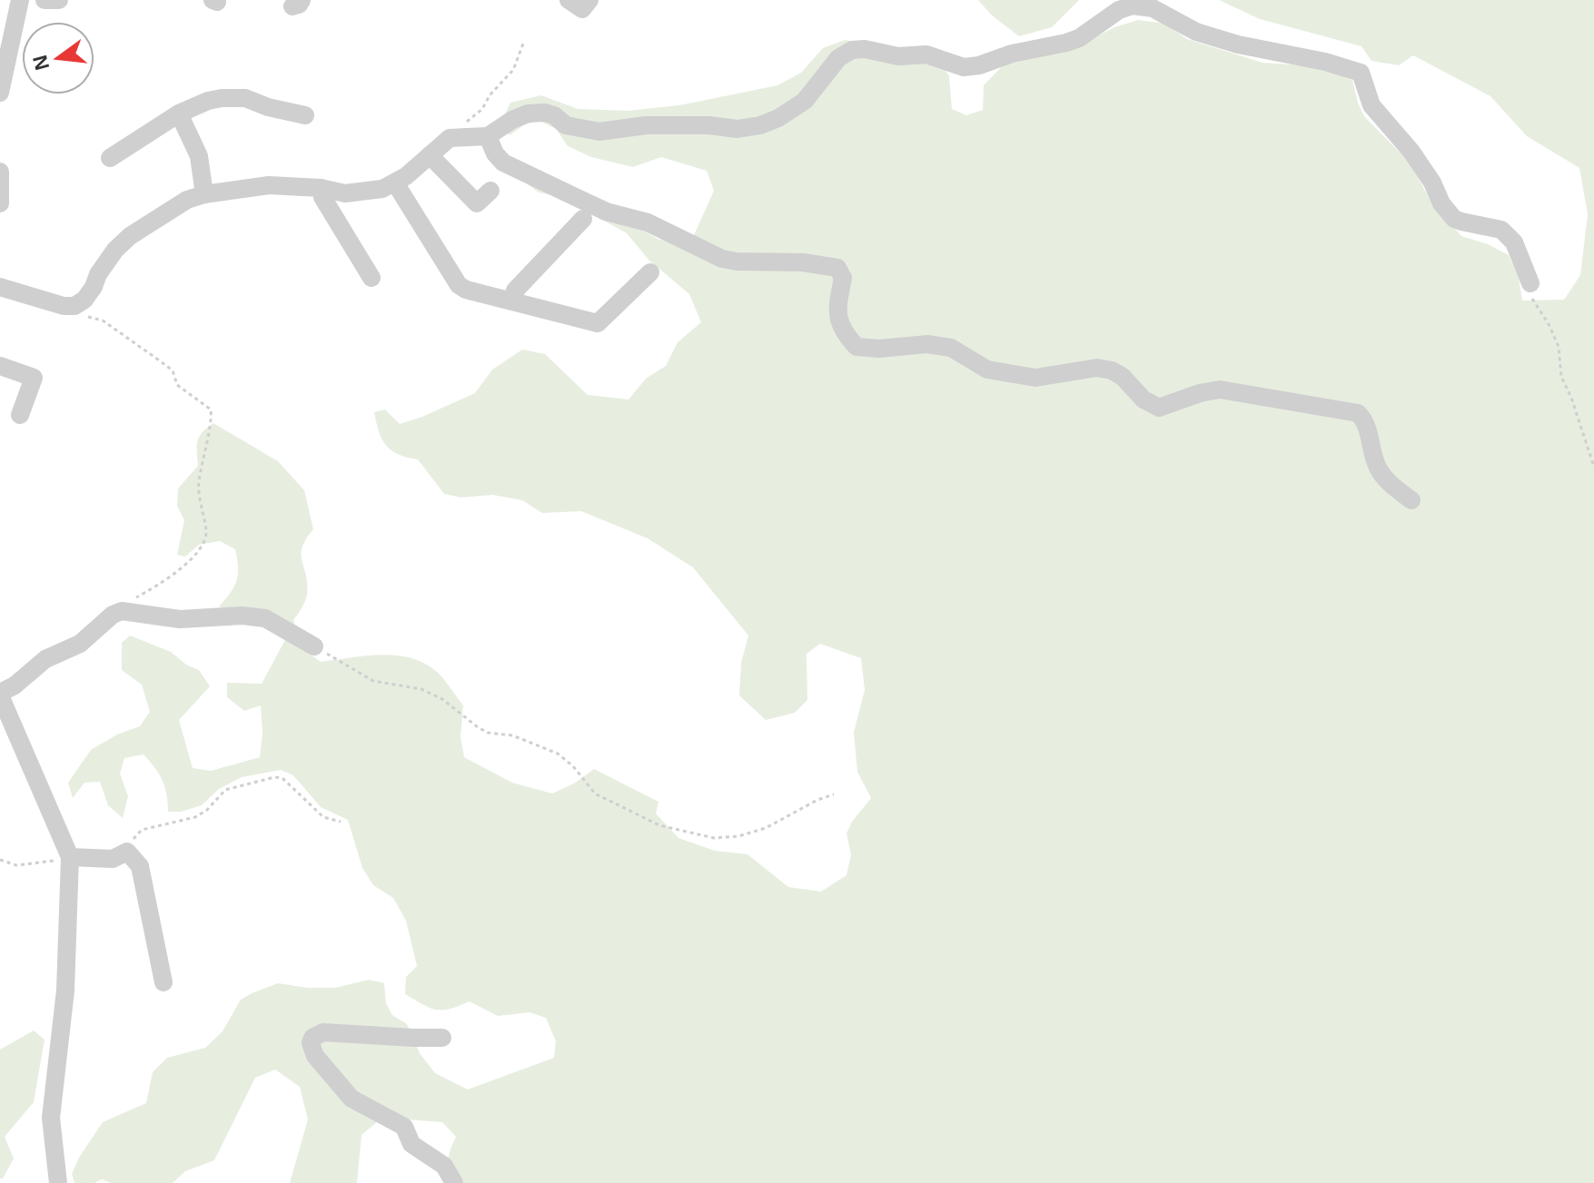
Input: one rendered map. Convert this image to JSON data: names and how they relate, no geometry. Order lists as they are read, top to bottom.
{
  "north": "left"
}
